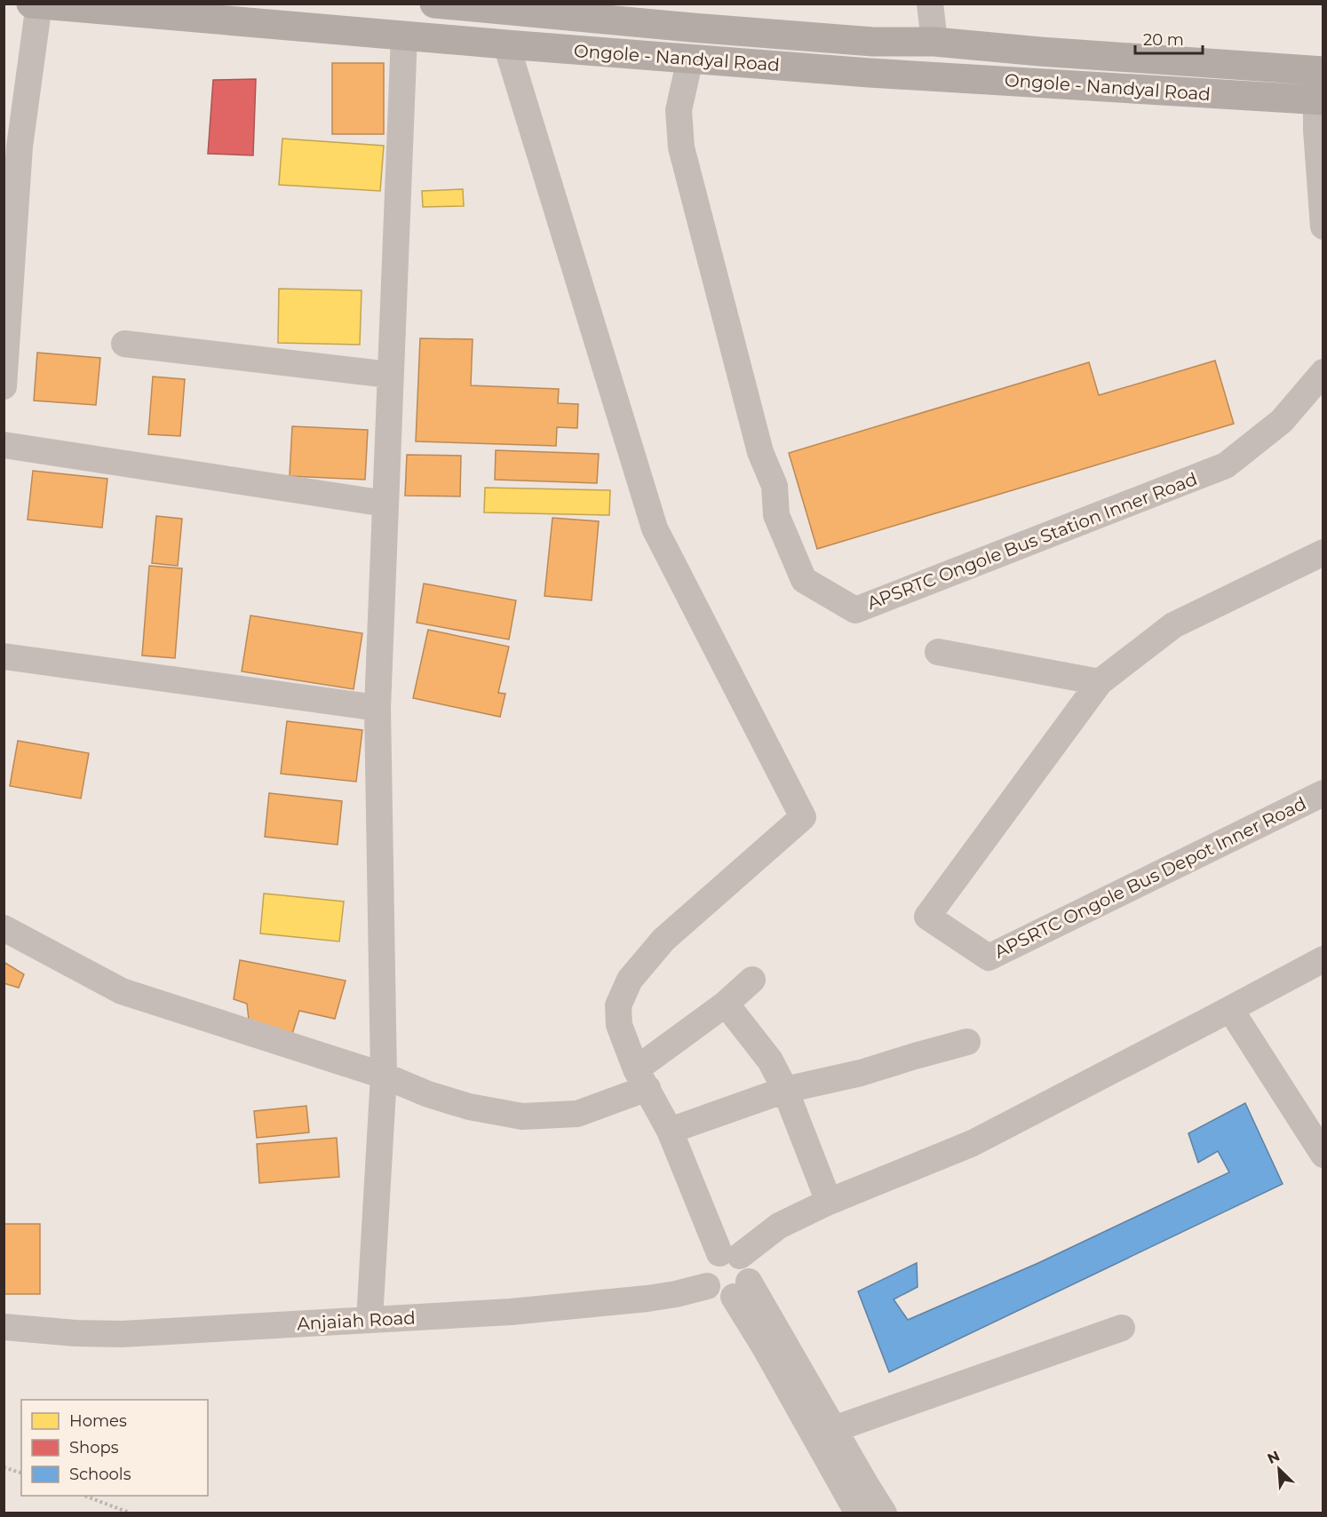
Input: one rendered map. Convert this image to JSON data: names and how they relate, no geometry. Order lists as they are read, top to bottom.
{
  "streets": {
    "main road": ["Ongole - Nandyal Road"],
    "street": ["APSRTC Ongole Bus Station Inner Road", "APSRTC Ongole Bus Depot Inner Road", "Anjaiah Road"]
  },
  "crossings": [
    ["Ongole - Nandyal Road", "APSRTC Ongole Bus Station Inner Road"]
  ],
  "legend": ["Homes", "Shops", "Schools"],
  "scale_bar": "20 m",
  "north": "top left"
}
